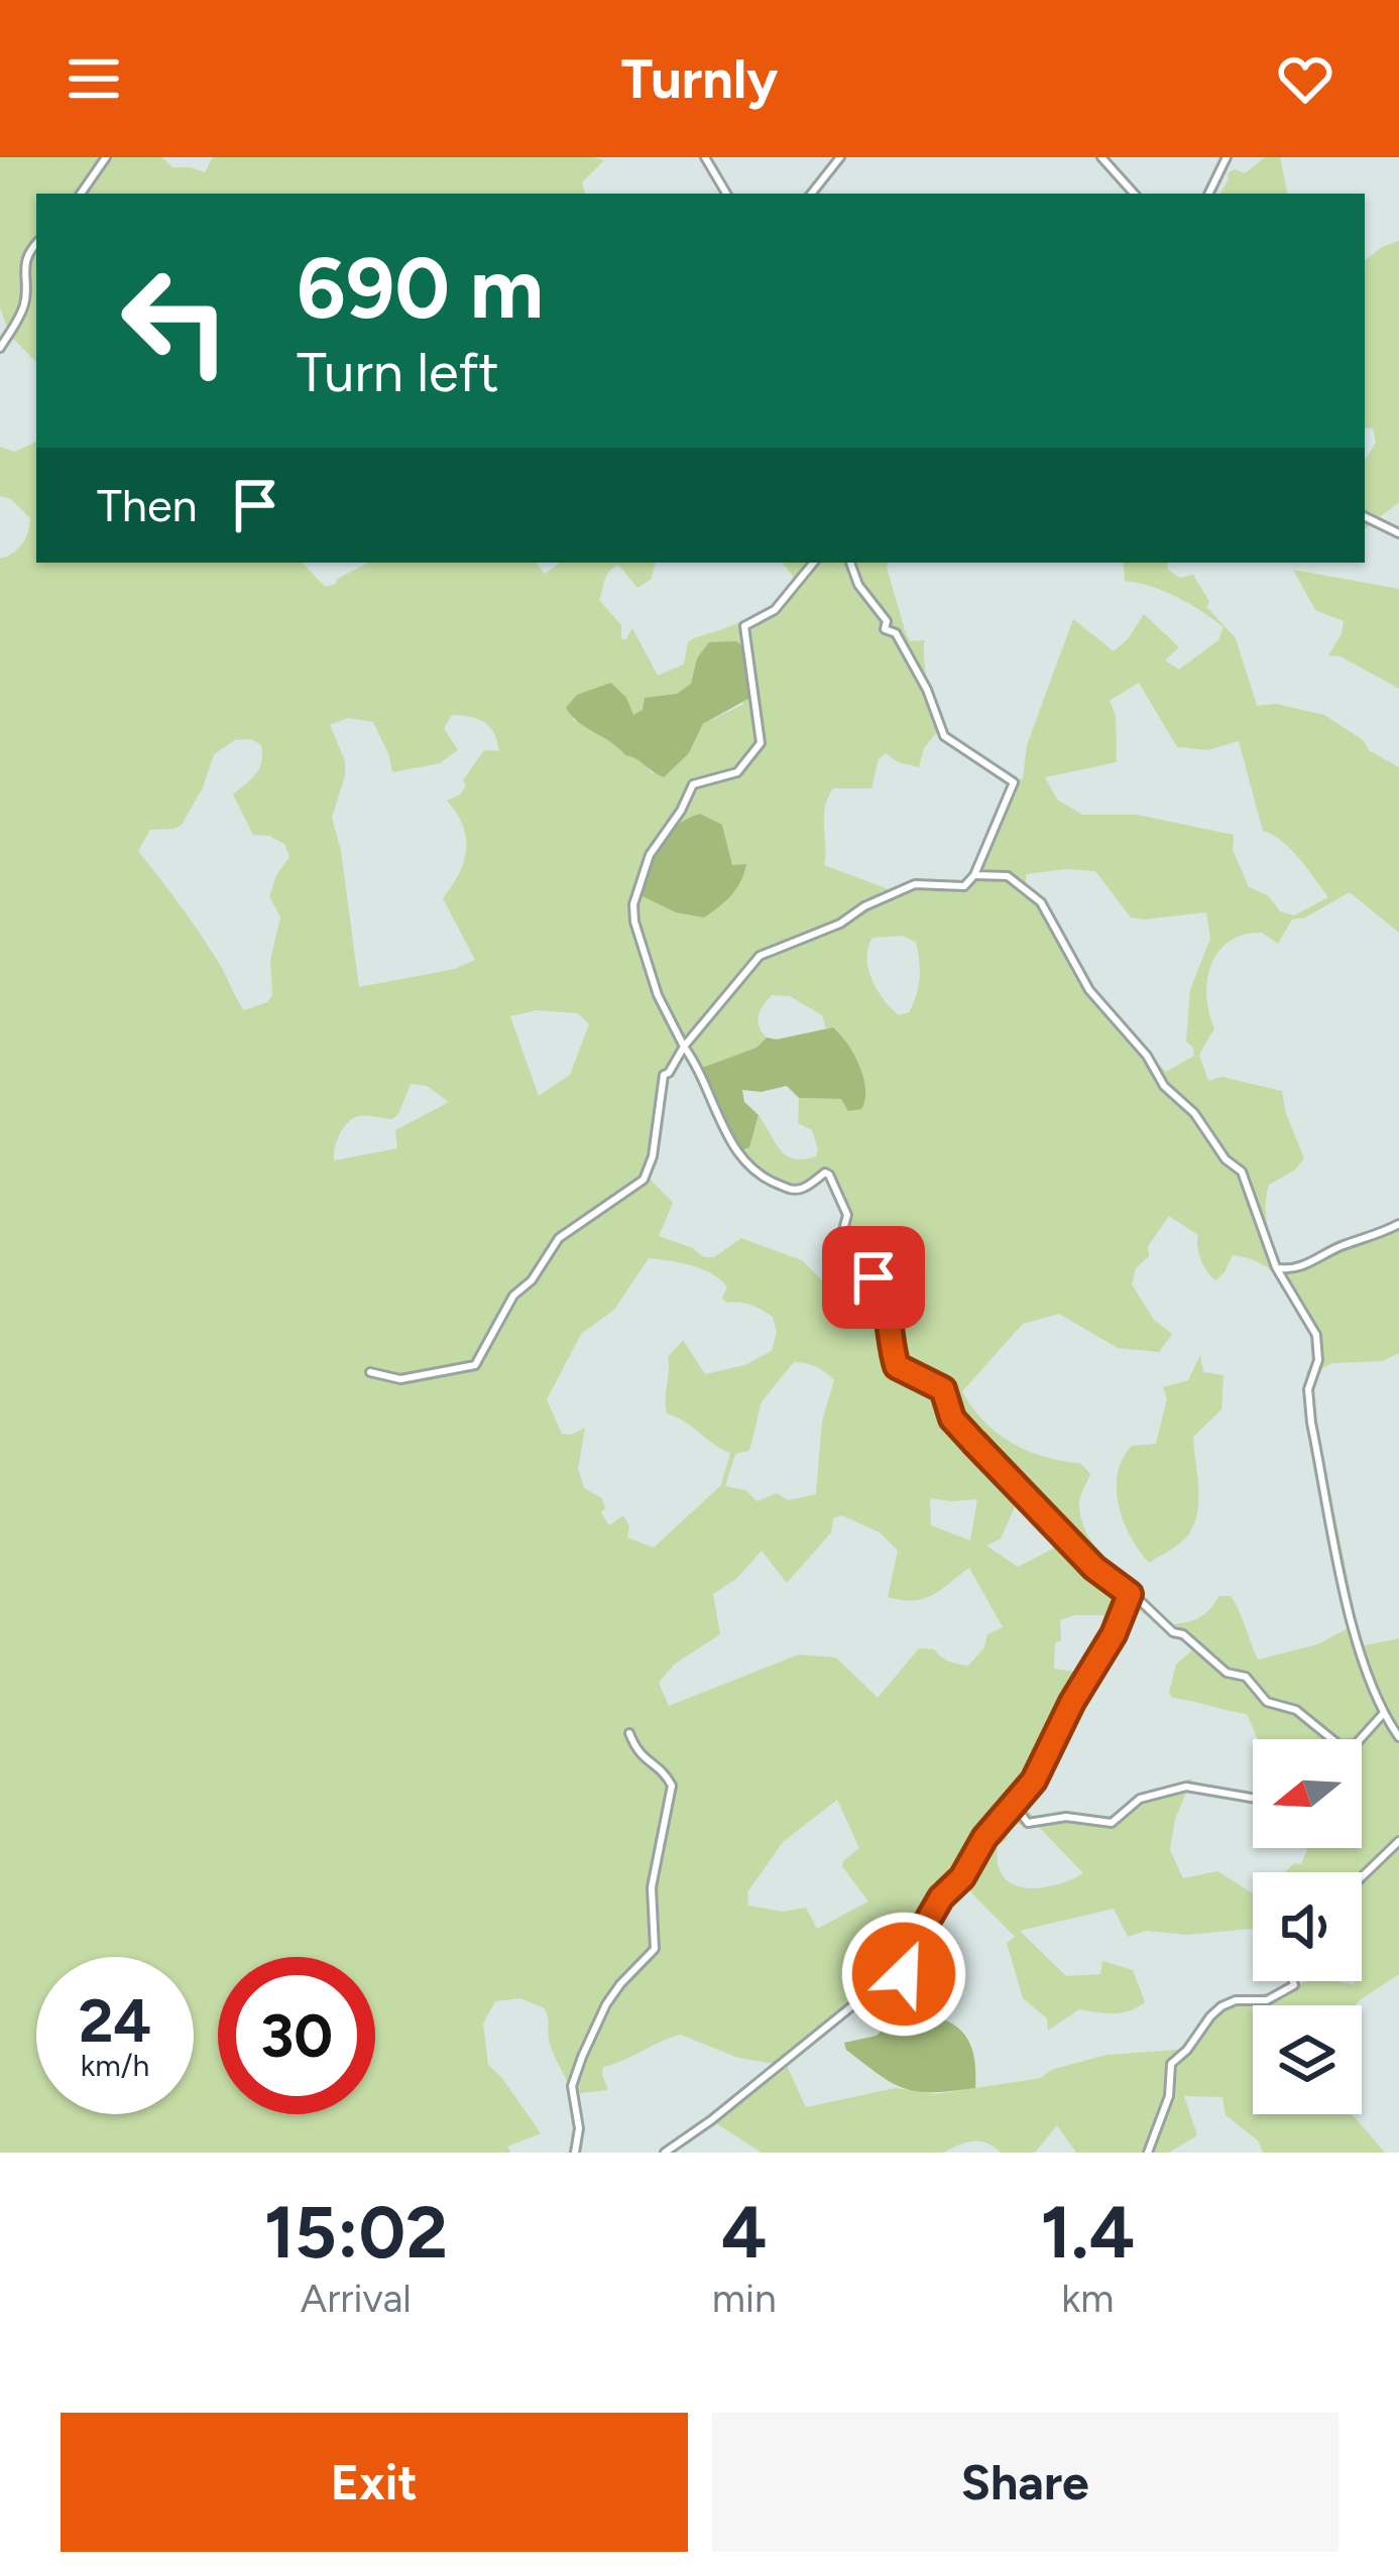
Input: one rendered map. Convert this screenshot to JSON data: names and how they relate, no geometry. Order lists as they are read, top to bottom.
{
  "north": "left",
  "page": {
    "header": "Turnly",
    "turn": ["690 m", "Turn left"],
    "then": "Then",
    "speed": "24 km/h",
    "limit": "30",
    "eta": [
      "15:02",
      "Arrival",
      "4",
      "min",
      "1.4",
      "km"
    ],
    "buttons": ["Exit", "Share"]
  }
}
